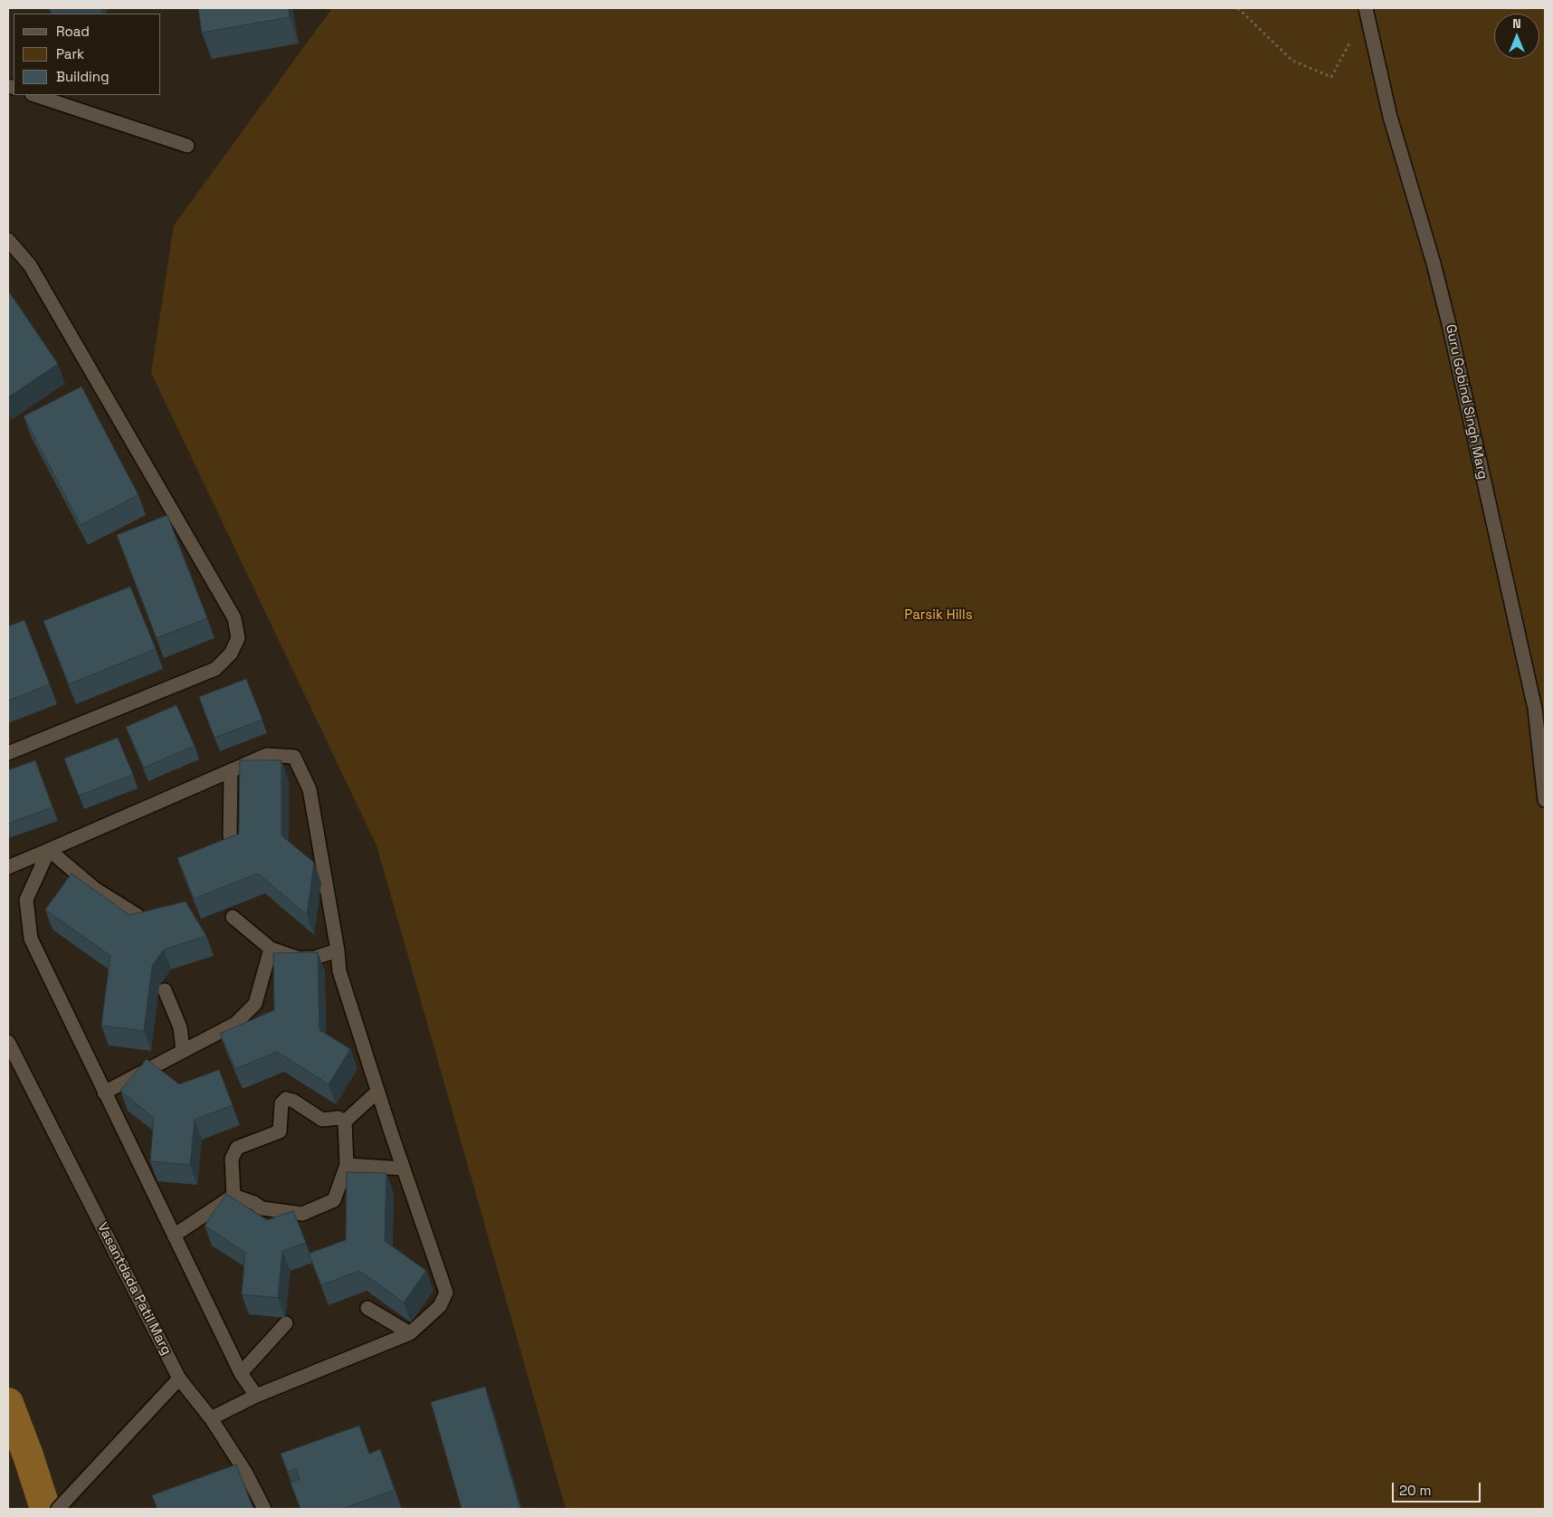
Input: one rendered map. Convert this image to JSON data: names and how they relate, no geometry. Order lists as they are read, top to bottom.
{
  "streets": {
    "street": ["Guru Gobind Singh Marg", "Vasantdada Patil Marg"]
  },
  "parks": ["Parsik Hills"],
  "legend": ["Road", "Park", "Building"],
  "scale_bar": "20 m",
  "north": "top"
}
